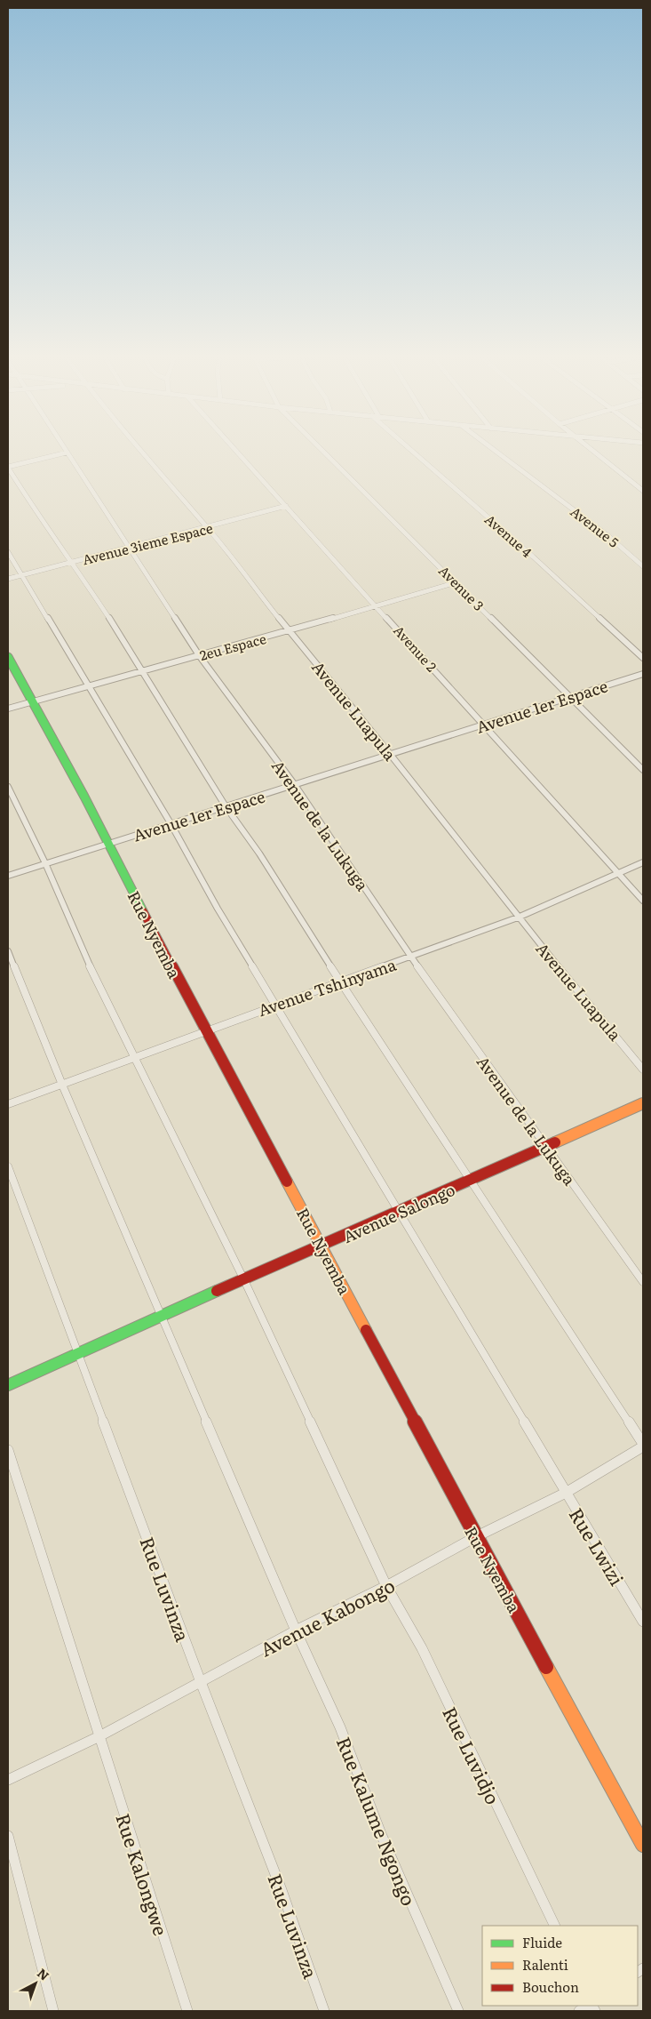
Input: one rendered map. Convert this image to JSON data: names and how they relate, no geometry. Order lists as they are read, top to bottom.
{
  "streets": {
    "street": [
      "Avenue 5",
      "Avenue 4",
      "Avenue 3ieme Espace",
      "Avenue 3",
      "2eu Espace",
      "Avenue 2",
      "Avenue 1er Espace",
      "Avenue Luapula",
      "Avenue de la Lukuga",
      "Rue Nyemba",
      "Avenue Tshinyama",
      "Avenue Salongo",
      "Rue Lwizi",
      "Rue Luvinza",
      "Avenue Kabongo",
      "Rue Luvidjo",
      "Rue Kalume Ngongo",
      "Rue Kalongwe"
    ]
  },
  "crossings": [
    ["Avenue 3ieme Espace", "Avenue 2"],
    ["Avenue 3ieme Espace", "Avenue Luapula"],
    ["Avenue 3ieme Espace", "Avenue de la Lukuga"],
    ["Avenue 3ieme Espace", "Rue Lwizi"],
    ["Avenue 3", "2eu Espace"],
    ["Avenue 3", "Avenue 1er Espace"],
    ["2eu Espace", "Avenue 2"],
    ["2eu Espace", "Avenue Luapula"],
    ["2eu Espace", "Avenue de la Lukuga"],
    ["2eu Espace", "Rue Nyemba"],
    ["2eu Espace", "Rue Lwizi"],
    ["Avenue 2", "Avenue 1er Espace"],
    ["Avenue 2", "Avenue Tshinyama"],
    ["Avenue 1er Espace", "Avenue Luapula"],
    ["Avenue 1er Espace", "Avenue de la Lukuga"],
    ["Avenue 1er Espace", "Rue Nyemba"],
    ["Avenue 1er Espace", "Rue Lwizi"],
    ["Avenue 1er Espace", "Rue Luvidjo"],
    ["Avenue Luapula", "Avenue Tshinyama"],
    ["Avenue de la Lukuga", "Avenue Tshinyama"],
    ["Avenue de la Lukuga", "Avenue Salongo"],
    ["Rue Nyemba", "Avenue Tshinyama"],
    ["Rue Nyemba", "Avenue Salongo"],
    ["Rue Nyemba", "Avenue Kabongo"],
    ["Avenue Tshinyama", "Rue Lwizi"],
    ["Avenue Tshinyama", "Rue Luvidjo"],
    ["Avenue Tshinyama", "Rue Kalume Ngongo"],
    ["Avenue Salongo", "Rue Lwizi"],
    ["Avenue Salongo", "Rue Luvinza"],
    ["Avenue Salongo", "Rue Luvidjo"],
    ["Avenue Salongo", "Rue Kalume Ngongo"],
    ["Rue Lwizi", "Avenue Kabongo"],
    ["Rue Luvinza", "Avenue Kabongo"],
    ["Avenue Kabongo", "Rue Luvidjo"],
    ["Avenue Kabongo", "Rue Kalume Ngongo"],
    ["Avenue Kabongo", "Rue Kalongwe"]
  ],
  "legend": ["Fluide", "Ralenti", "Bouchon"],
  "north": "top right"
}
